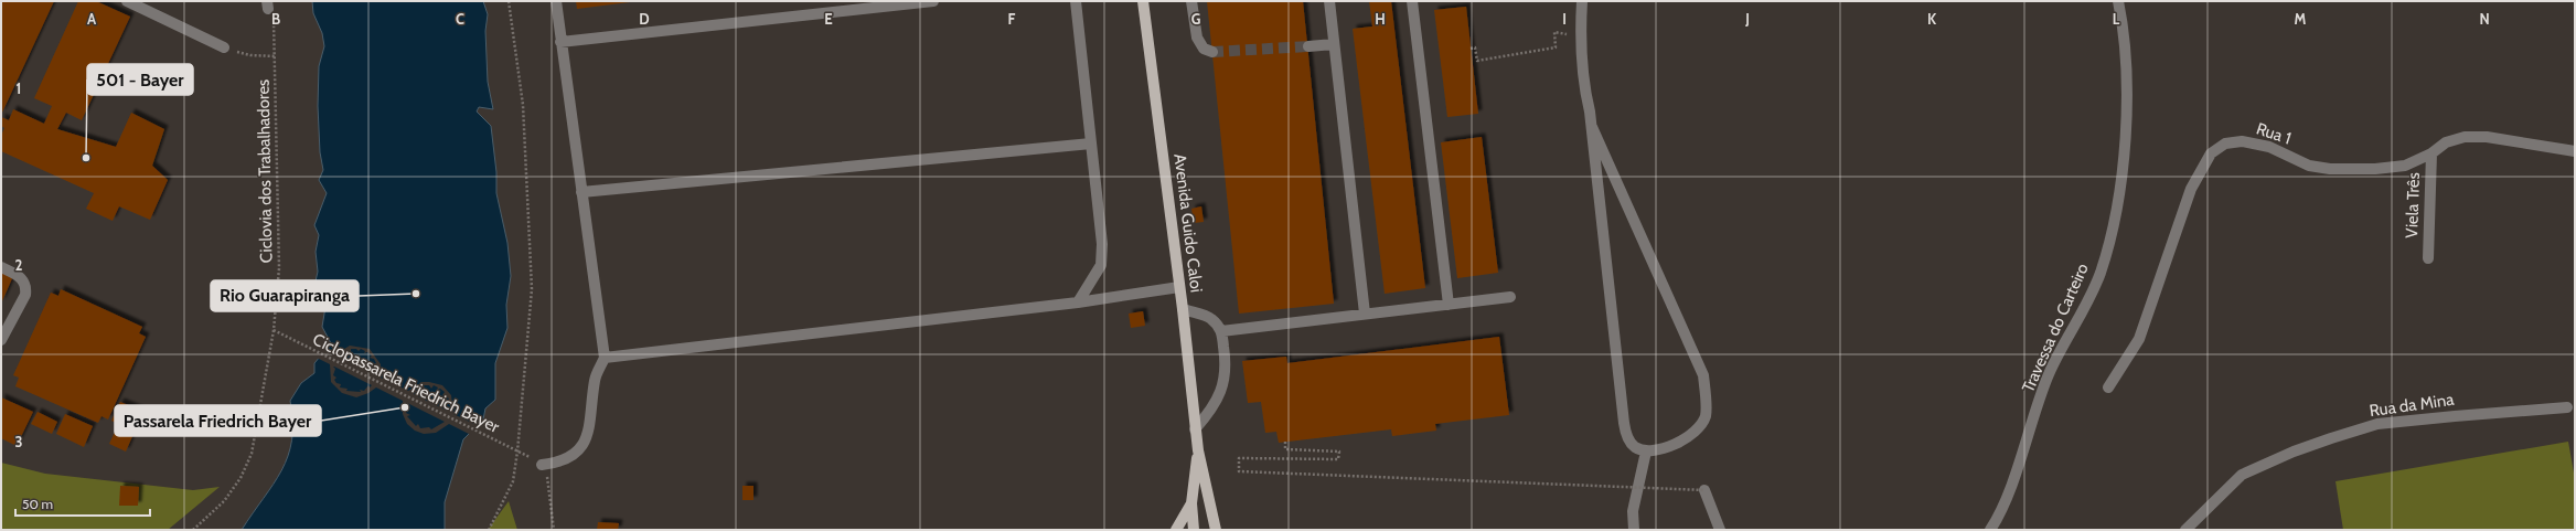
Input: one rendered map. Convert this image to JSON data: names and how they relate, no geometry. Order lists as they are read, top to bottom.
{
  "streets": {
    "main road": ["Avenida Guido Caloi"],
    "street": [
      "Rua 1",
      "Viela Três",
      "Travessa do Carteiro",
      "Rua da Mina"
    ],
    "path": ["Ciclovia dos Trabalhadores", "Ciclopassarela Friedrich Bayer"]
  },
  "crossings": [
    ["Rua 1", "Viela Três"],
    ["Ciclovia dos Trabalhadores", "Ciclopassarela Friedrich Bayer"]
  ],
  "places": ["501 - Bayer", "Rio Guarapiranga", "Passarela Friedrich Bayer"],
  "scale_bar": "50 m",
  "grid": {
    "columns": [
      "A",
      "B",
      "C",
      "D",
      "E",
      "F",
      "G",
      "H",
      "I",
      "J",
      "K",
      "L",
      "M",
      "N"
    ],
    "rows": ["1", "2", "3"]
  }
}
